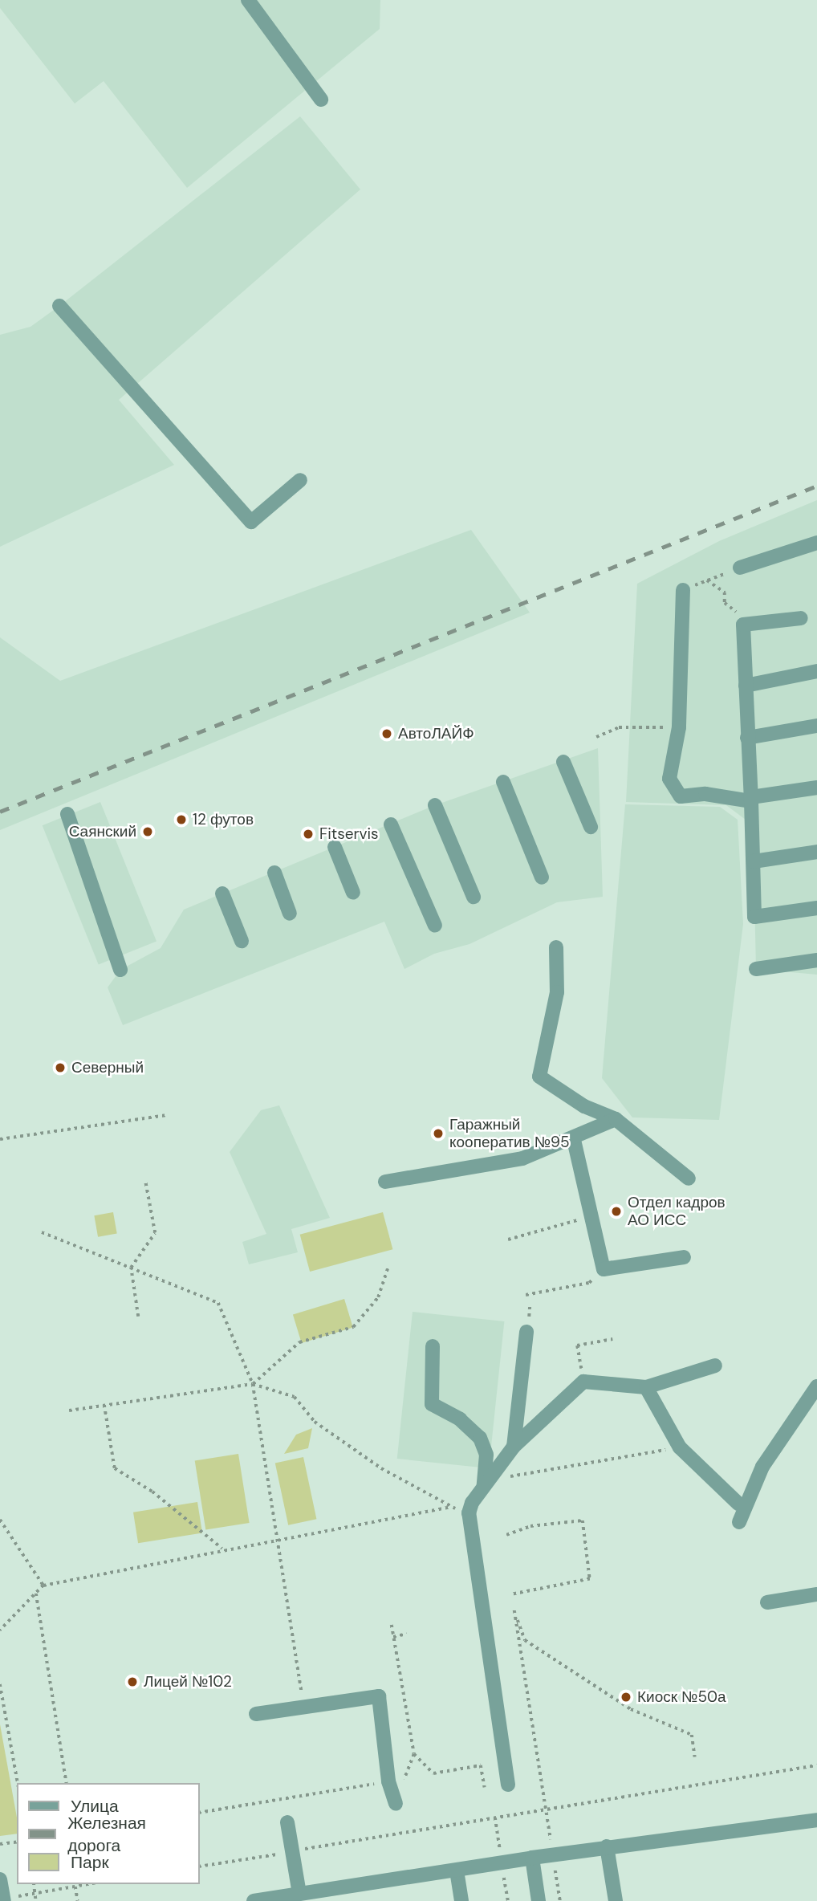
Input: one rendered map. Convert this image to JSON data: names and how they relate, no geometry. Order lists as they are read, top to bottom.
{
  "places": [
    "АвтоЛАЙФ",
    "12 футов",
    "Саянский",
    "Fitservis",
    "Северный",
    "Гаражный кооператив №95",
    "Отдел кадров АО ИСС",
    "Лицей №102",
    "Киоск №50а"
  ],
  "legend": ["Улица", "Железная дорога", "Парк"]
}
